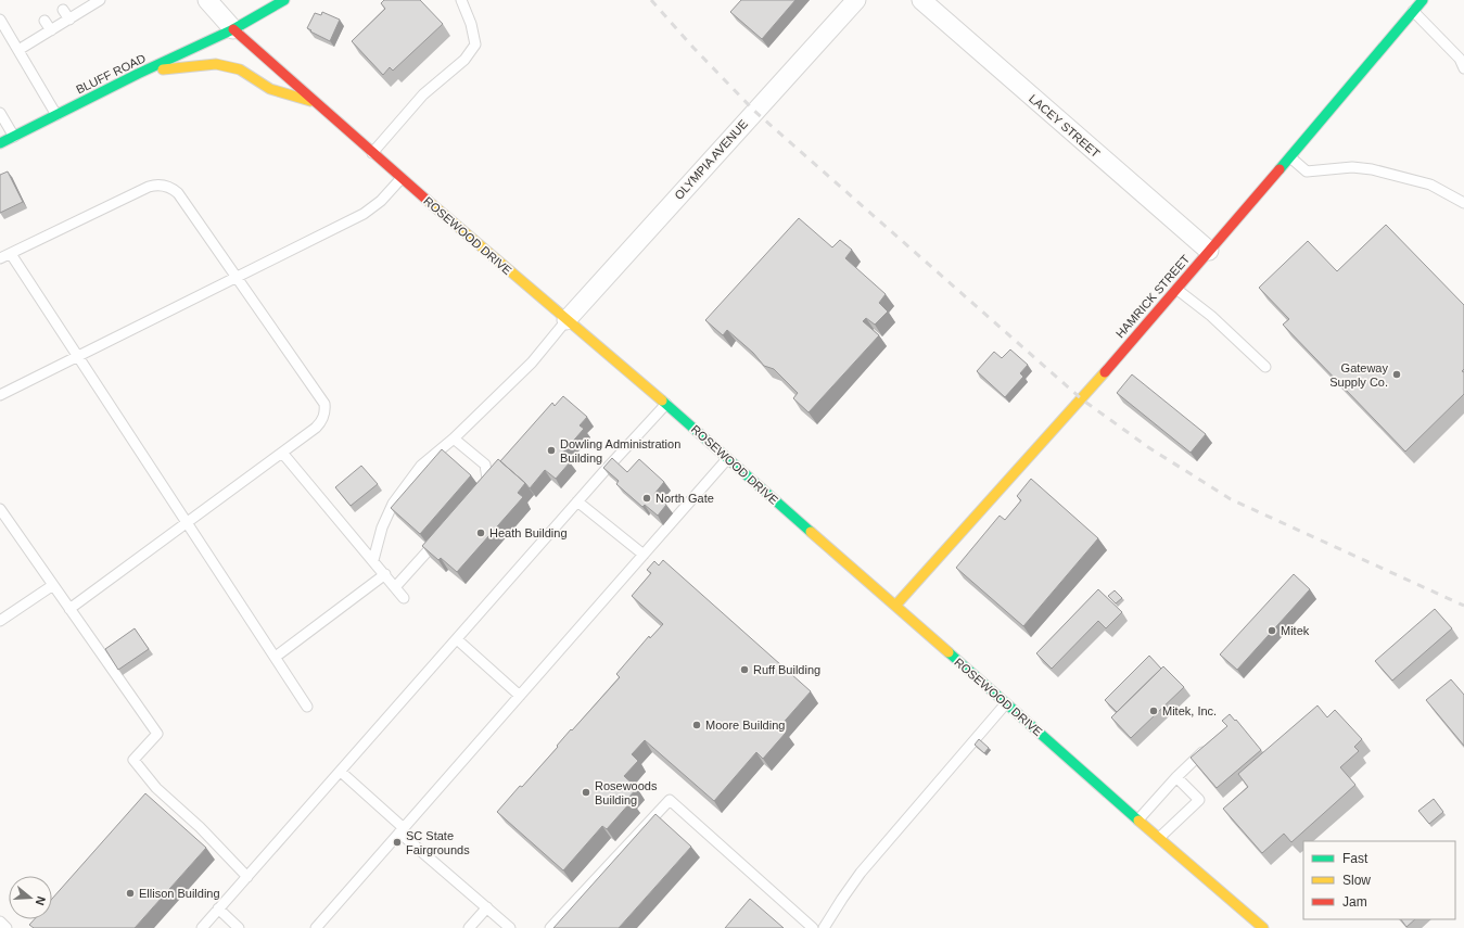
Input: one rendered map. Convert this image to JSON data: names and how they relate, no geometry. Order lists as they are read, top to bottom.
{
  "streets": {
    "main road": ["BLUFF ROAD", "ROSEWOOD DRIVE", "HAMRICK STREET"],
    "street": ["LACEY STREET", "OLYMPIA AVENUE"]
  },
  "crossings": [
    ["BLUFF ROAD", "ROSEWOOD DRIVE"],
    ["LACEY STREET", "HAMRICK STREET"],
    ["OLYMPIA AVENUE", "ROSEWOOD DRIVE"],
    ["ROSEWOOD DRIVE", "HAMRICK STREET"]
  ],
  "places": [
    "Gateway Supply Co.",
    "Dowling Administration Building",
    "North Gate",
    "Heath Building",
    "Mitek",
    "Ruff Building",
    "Mitek, Inc.",
    "Moore Building",
    "Rosewoods Building",
    "SC State Fairgrounds",
    "Ellison Building"
  ],
  "legend": ["Fast", "Slow", "Jam"],
  "north": "right"
}
